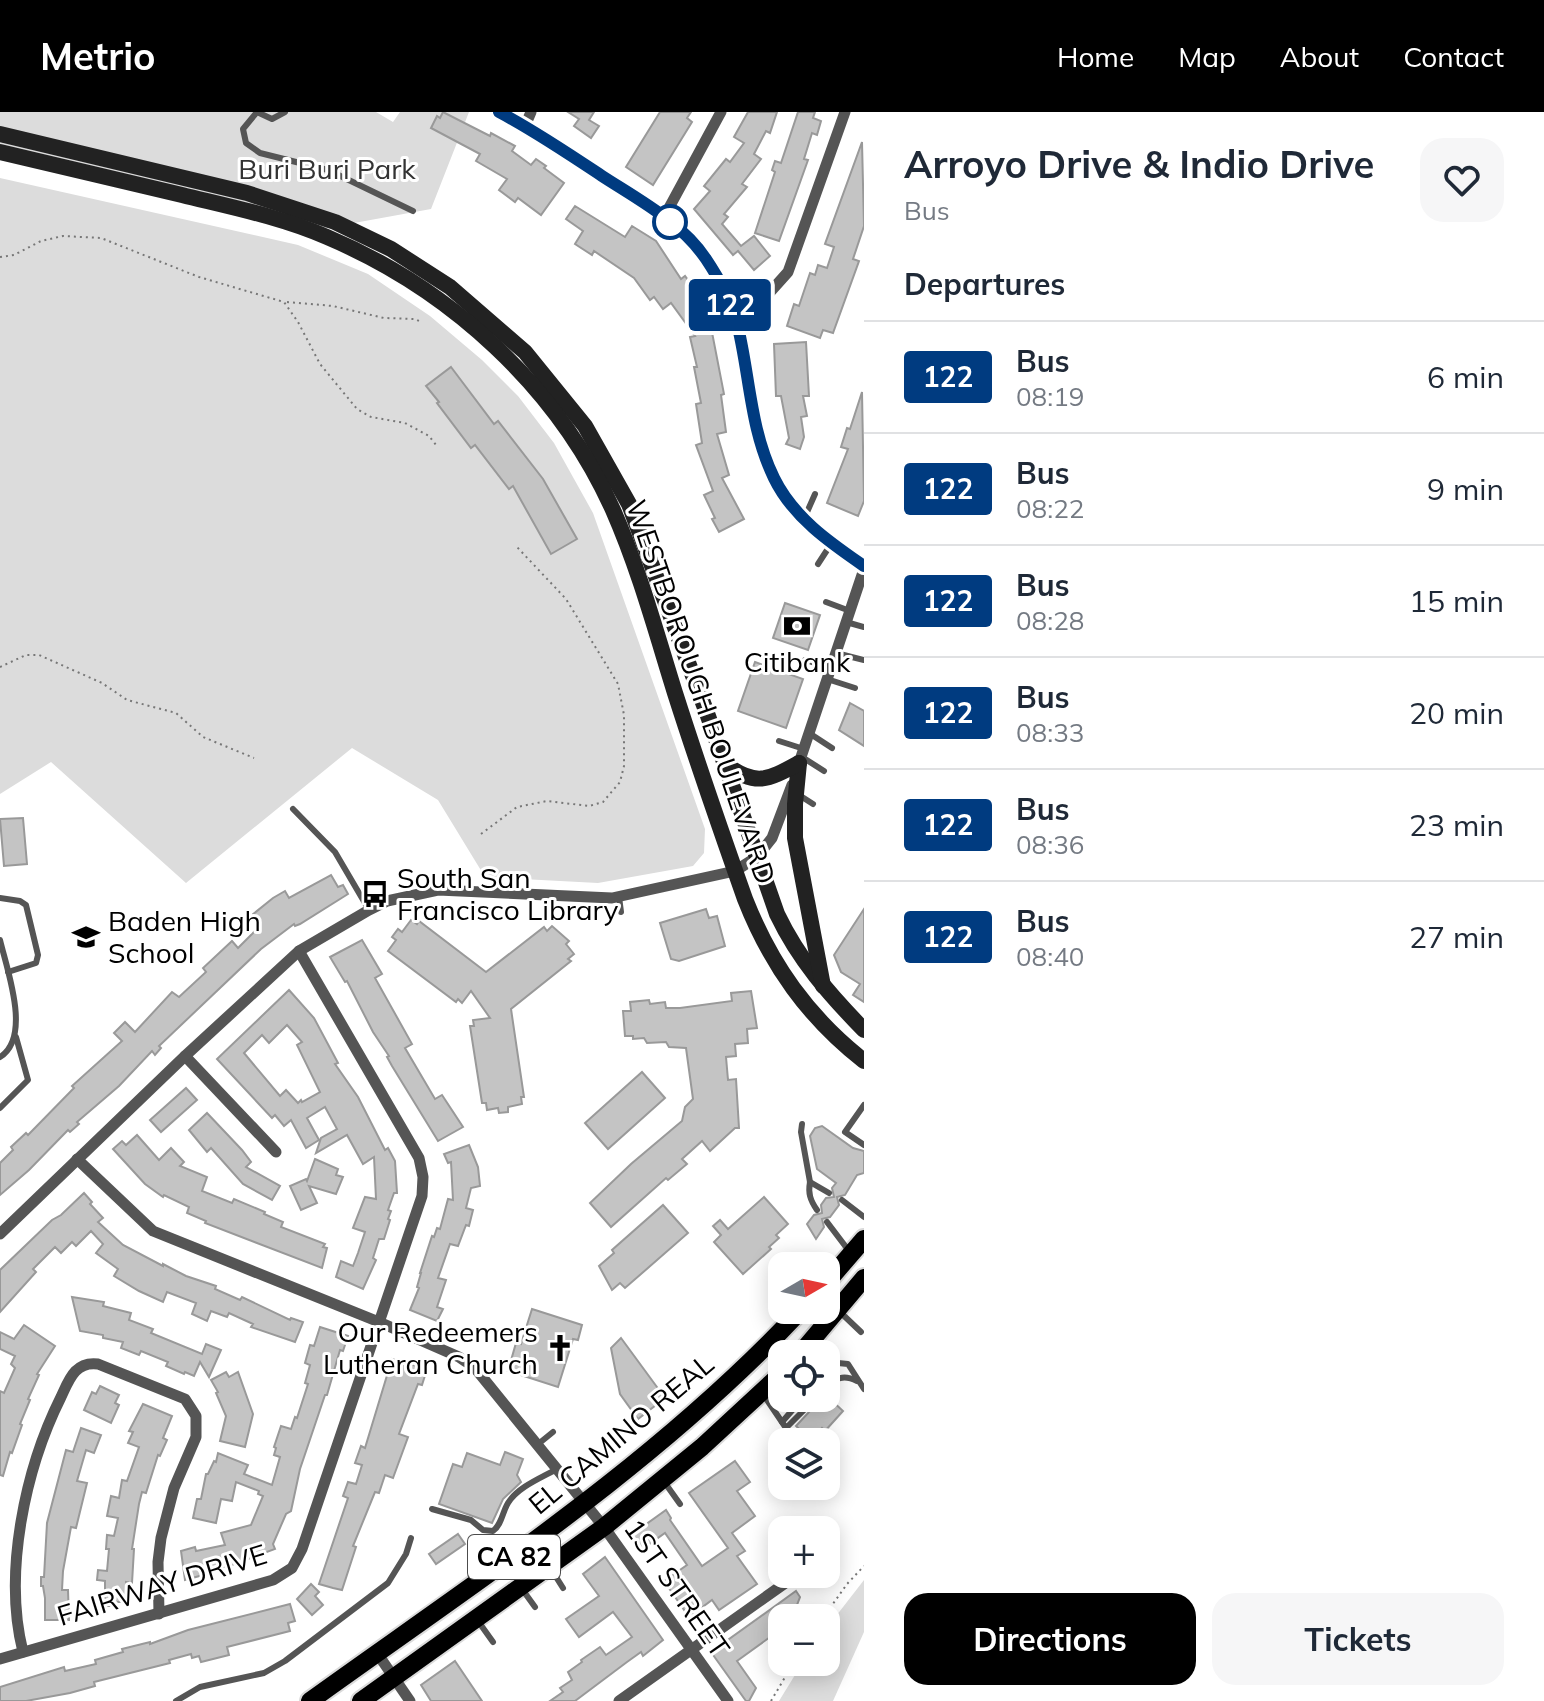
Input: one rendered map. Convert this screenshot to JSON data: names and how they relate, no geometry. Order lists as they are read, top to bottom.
{
  "streets": {
    "main road": ["WESTBOROUGH BOULEVARD", "EL CAMINO REAL", "CA 82"],
    "street": ["FAIRWAY DRIVE", "1ST STREET"]
  },
  "crossings": [
    ["EL CAMINO REAL", "1ST STREET"],
    ["FAIRWAY DRIVE", "1ST STREET"]
  ],
  "parks": ["Buri Buri Park"],
  "places": {
    "bank": ["Citibank"],
    "bus stop": ["South San Francisco Library"],
    "school or university": ["Baden High School"],
    "church": ["Our Redeemers Lutheran Church"]
  },
  "lines": ["bus line 122"],
  "north": "right",
  "page": {
    "header": "Metrio",
    "nav": [
      "Home",
      "Map",
      "About",
      "Contact"
    ],
    "on_map": "122",
    "heading": [
      ["Arroyo Drive & Indio Drive", "Bus"],
      "Departures"
    ],
    "list": [
      {
        "mark": "122",
        "name": "Bus",
        "note": "08:19",
        "value": "6 min"
      },
      {
        "mark": "122",
        "name": "Bus",
        "note": "08:22",
        "value": "9 min"
      },
      {
        "mark": "122",
        "name": "Bus",
        "note": "08:28",
        "value": "15 min"
      },
      {
        "mark": "122",
        "name": "Bus",
        "note": "08:33",
        "value": "20 min"
      },
      {
        "mark": "122",
        "name": "Bus",
        "note": "08:36",
        "value": "23 min"
      },
      {
        "mark": "122",
        "name": "Bus",
        "note": "08:40",
        "value": "27 min"
      }
    ],
    "map_buttons": ["+", "−"],
    "buttons": ["Directions", "Tickets"]
  }
}
